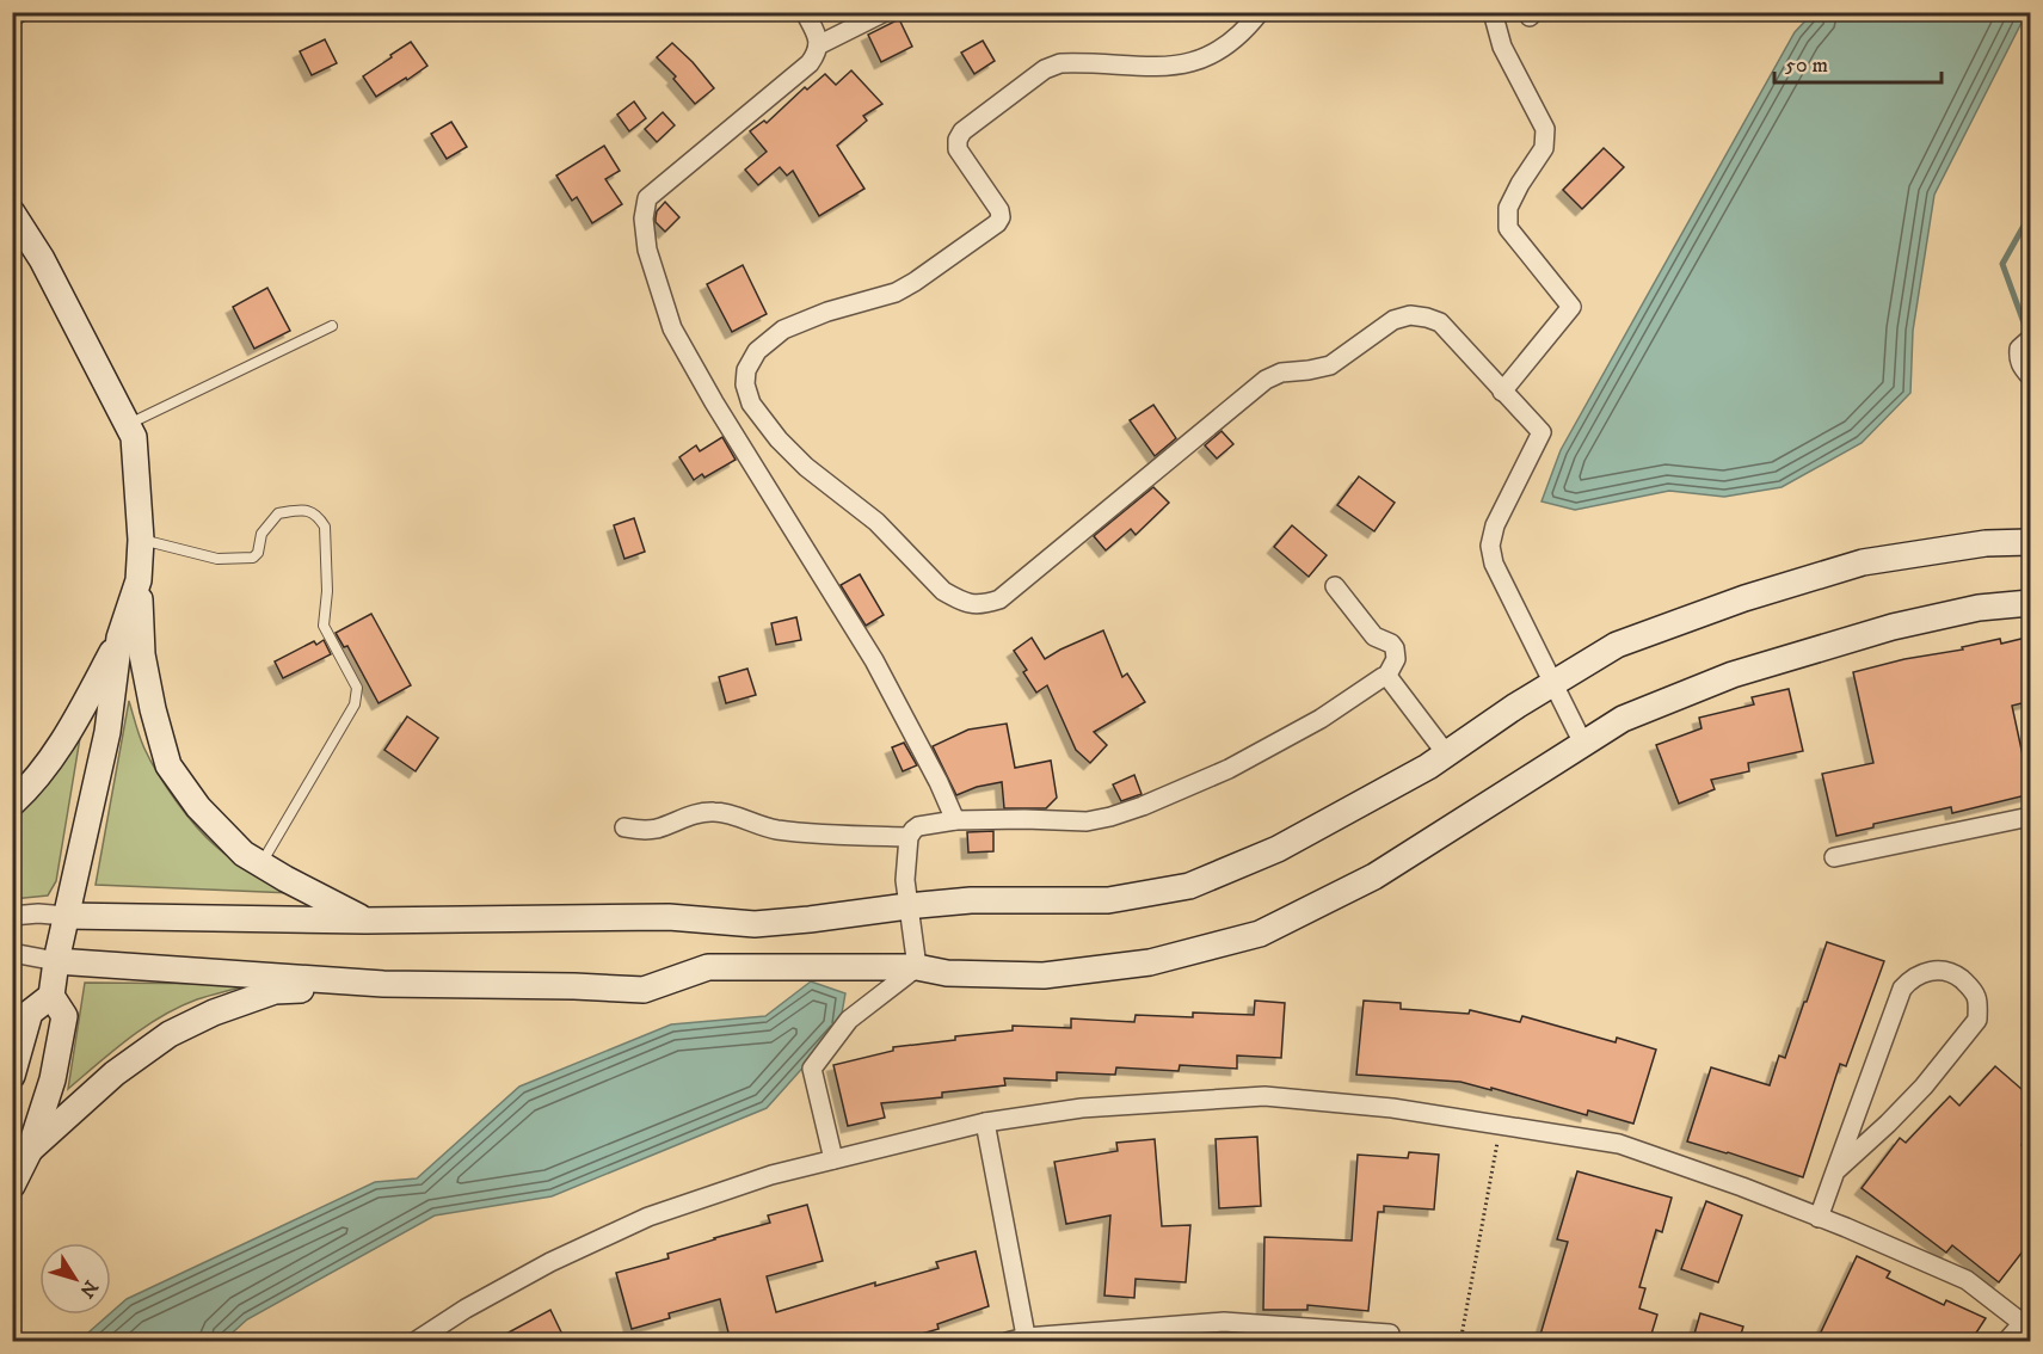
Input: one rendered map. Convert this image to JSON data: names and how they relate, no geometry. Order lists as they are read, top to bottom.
{
  "scale_bar": "50 m",
  "north": "bottom right"
}
